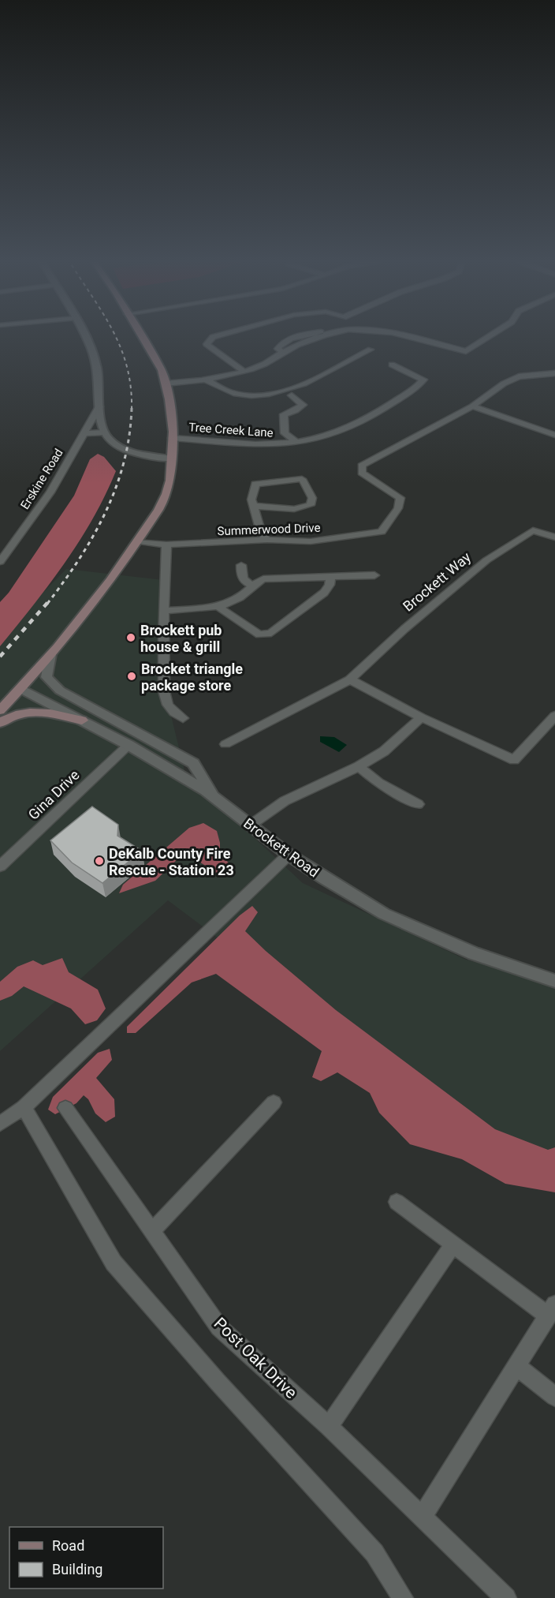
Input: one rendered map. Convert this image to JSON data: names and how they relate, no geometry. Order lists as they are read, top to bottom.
{
  "streets": {
    "street": [
      "Tree Creek Lane",
      "Erskine Road",
      "Summerwood Drive",
      "Brockett Way",
      "Gina Drive",
      "Brockett Road",
      "Post Oak Drive"
    ]
  },
  "crossings": [
    ["Gina Drive", "Brockett Road"]
  ],
  "places": ["Brockett pub house & grill", "Brocket triangle package store", "DeKalb County Fire Rescue - Station 23"],
  "legend": ["Road", "Building"]
}
